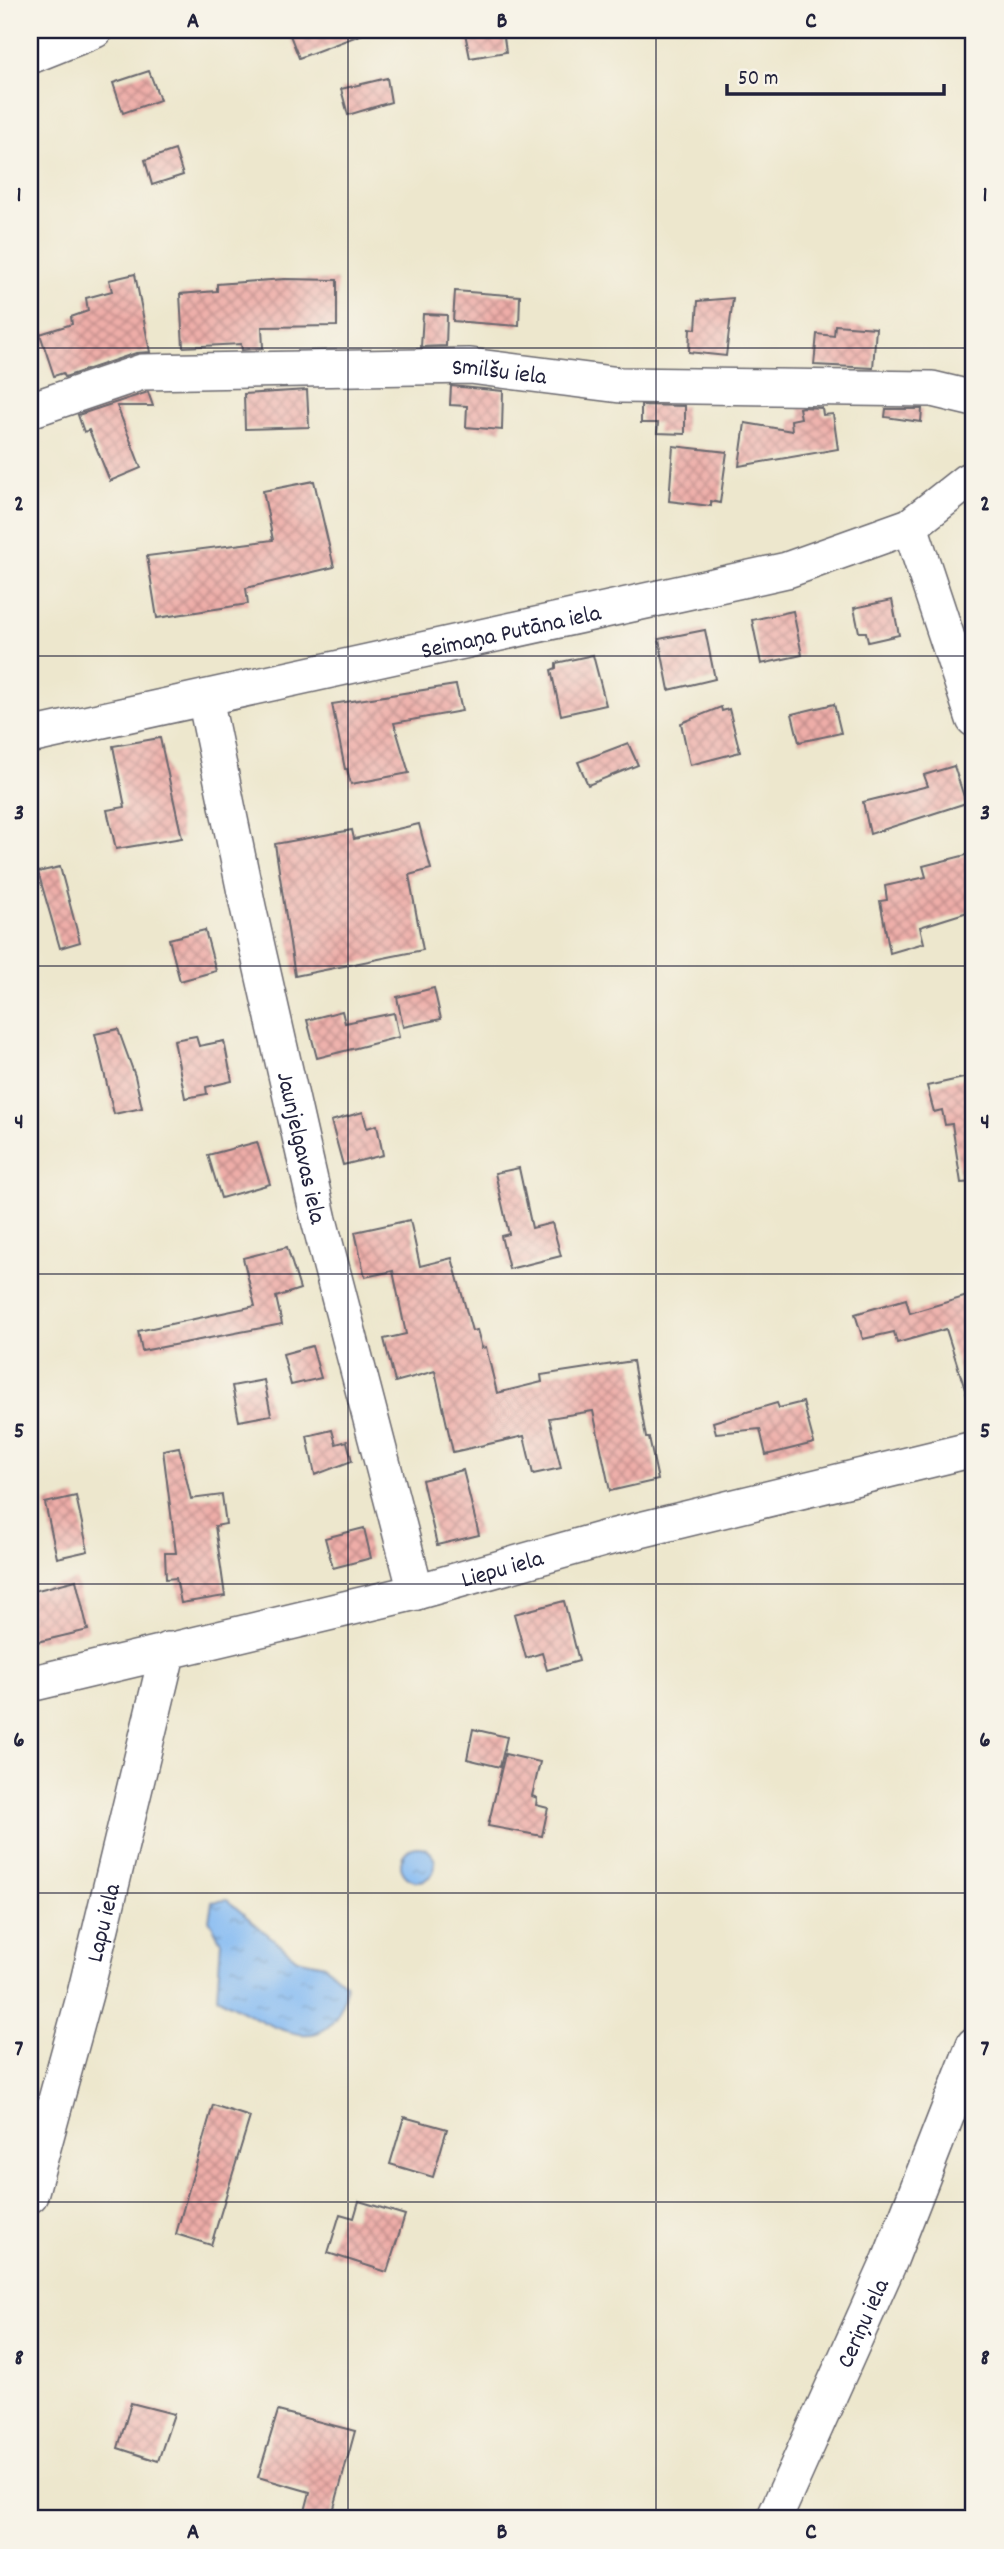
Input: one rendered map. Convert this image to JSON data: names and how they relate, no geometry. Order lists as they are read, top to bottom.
{
  "streets": {
    "street": [
      "Smilšu iela",
      "Seimaņa Putāna iela",
      "Jaunjelgavas iela",
      "Liepu iela",
      "Lapu iela",
      "Ceriņu iela"
    ]
  },
  "crossings": [
    ["Seimaņa Putāna iela", "Jaunjelgavas iela"],
    ["Jaunjelgavas iela", "Liepu iela"],
    ["Liepu iela", "Lapu iela"]
  ],
  "scale_bar": "50 m",
  "grid": {
    "columns": ["A", "B", "C"],
    "rows": [
      "1",
      "2",
      "3",
      "4",
      "5",
      "6",
      "7",
      "8"
    ]
  }
}
